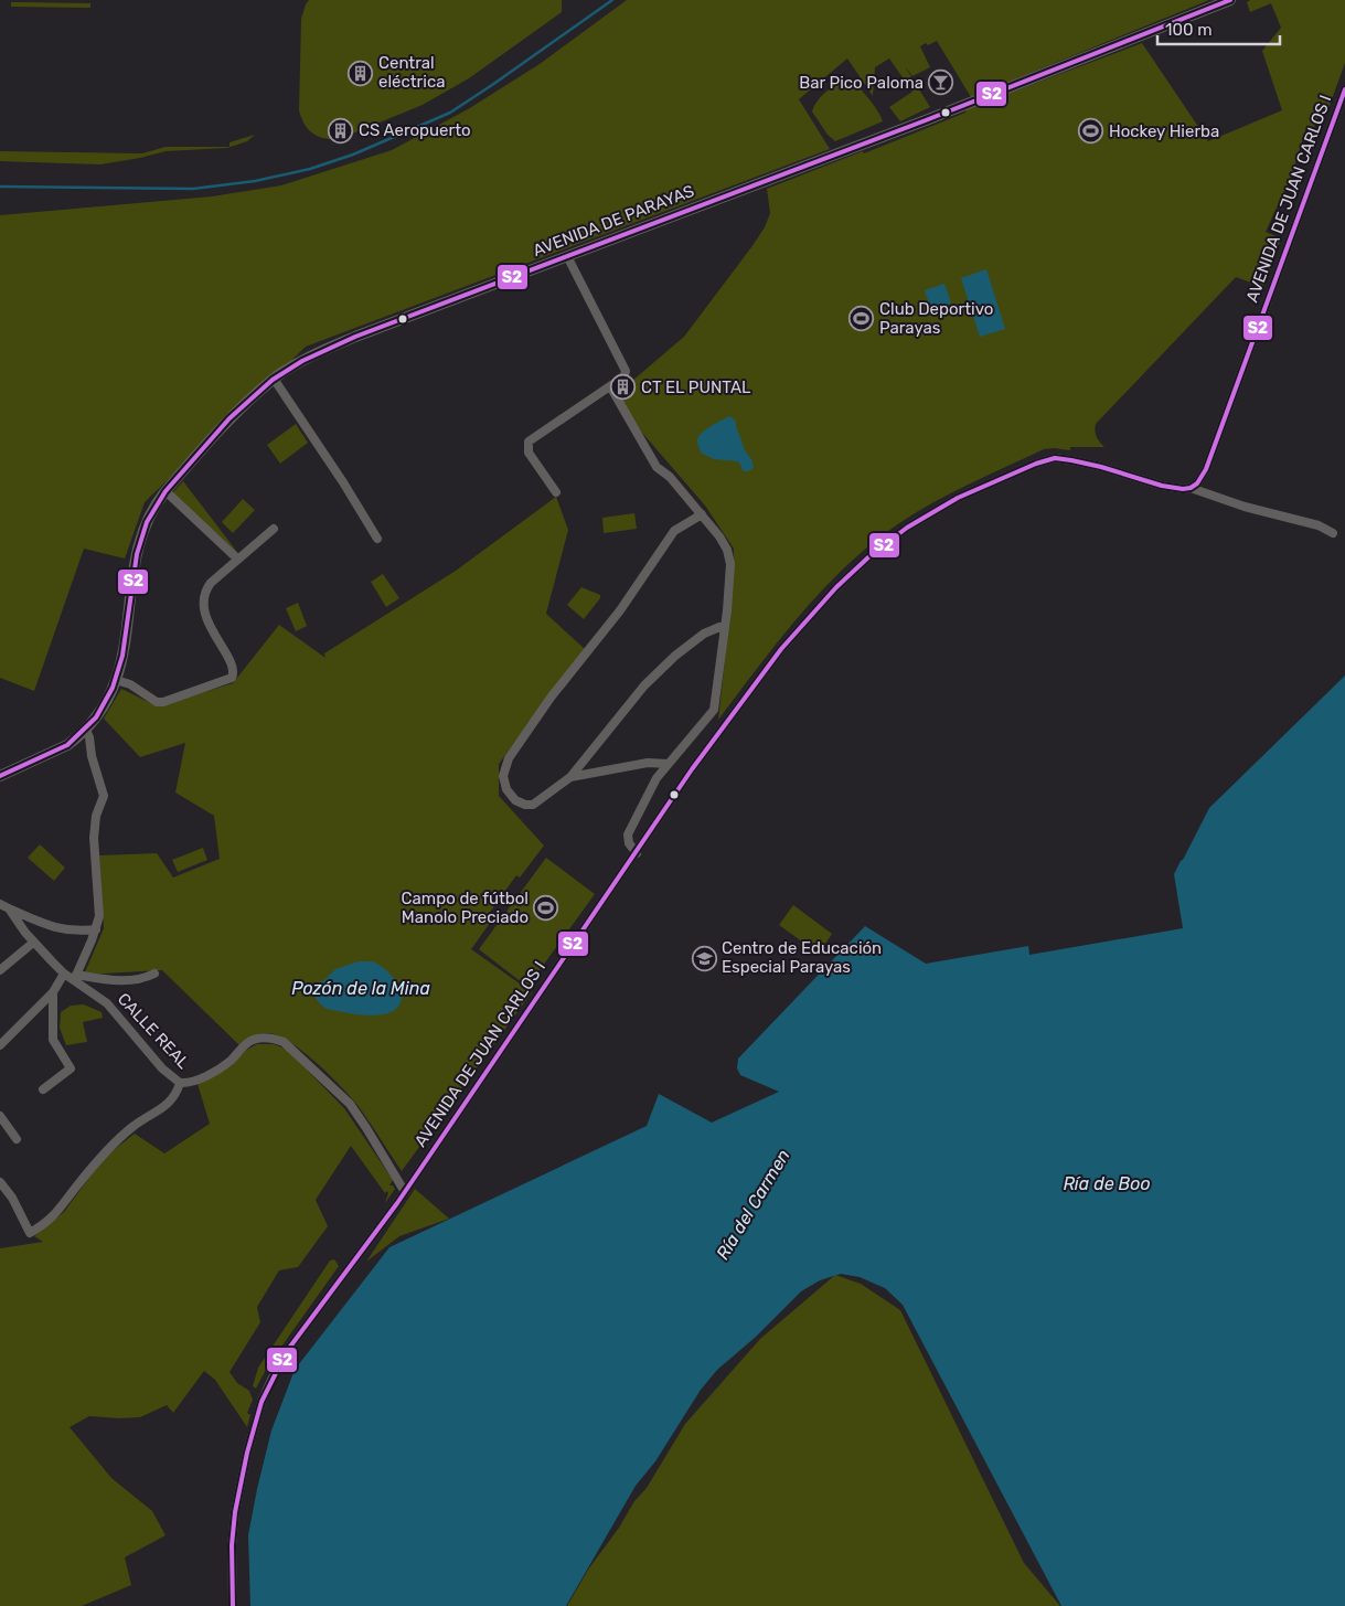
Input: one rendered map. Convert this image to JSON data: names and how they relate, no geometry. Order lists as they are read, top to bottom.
{
  "streets": {
    "street": ["AVENIDA DE JUAN CARLOS I", "AVENIDA DE PARAYAS", "CALLE REAL"]
  },
  "water": ["Pozón de la Mina", "Ría de Boo", "Ría del Carmen"],
  "places": {
    "building": ["Central eléctrica", "CS Aeropuerto", "CT EL PUNTAL"],
    "bar": ["Bar Pico Paloma"],
    "sports": ["Hockey Hierba", "Club Deportivo Parayas", "Campo de fútbol Manolo Preciado"],
    "school or university": ["Centro de Educación Especial Parayas"]
  },
  "lines": ["transit line S2"],
  "scale_bar": "100 m"
}
